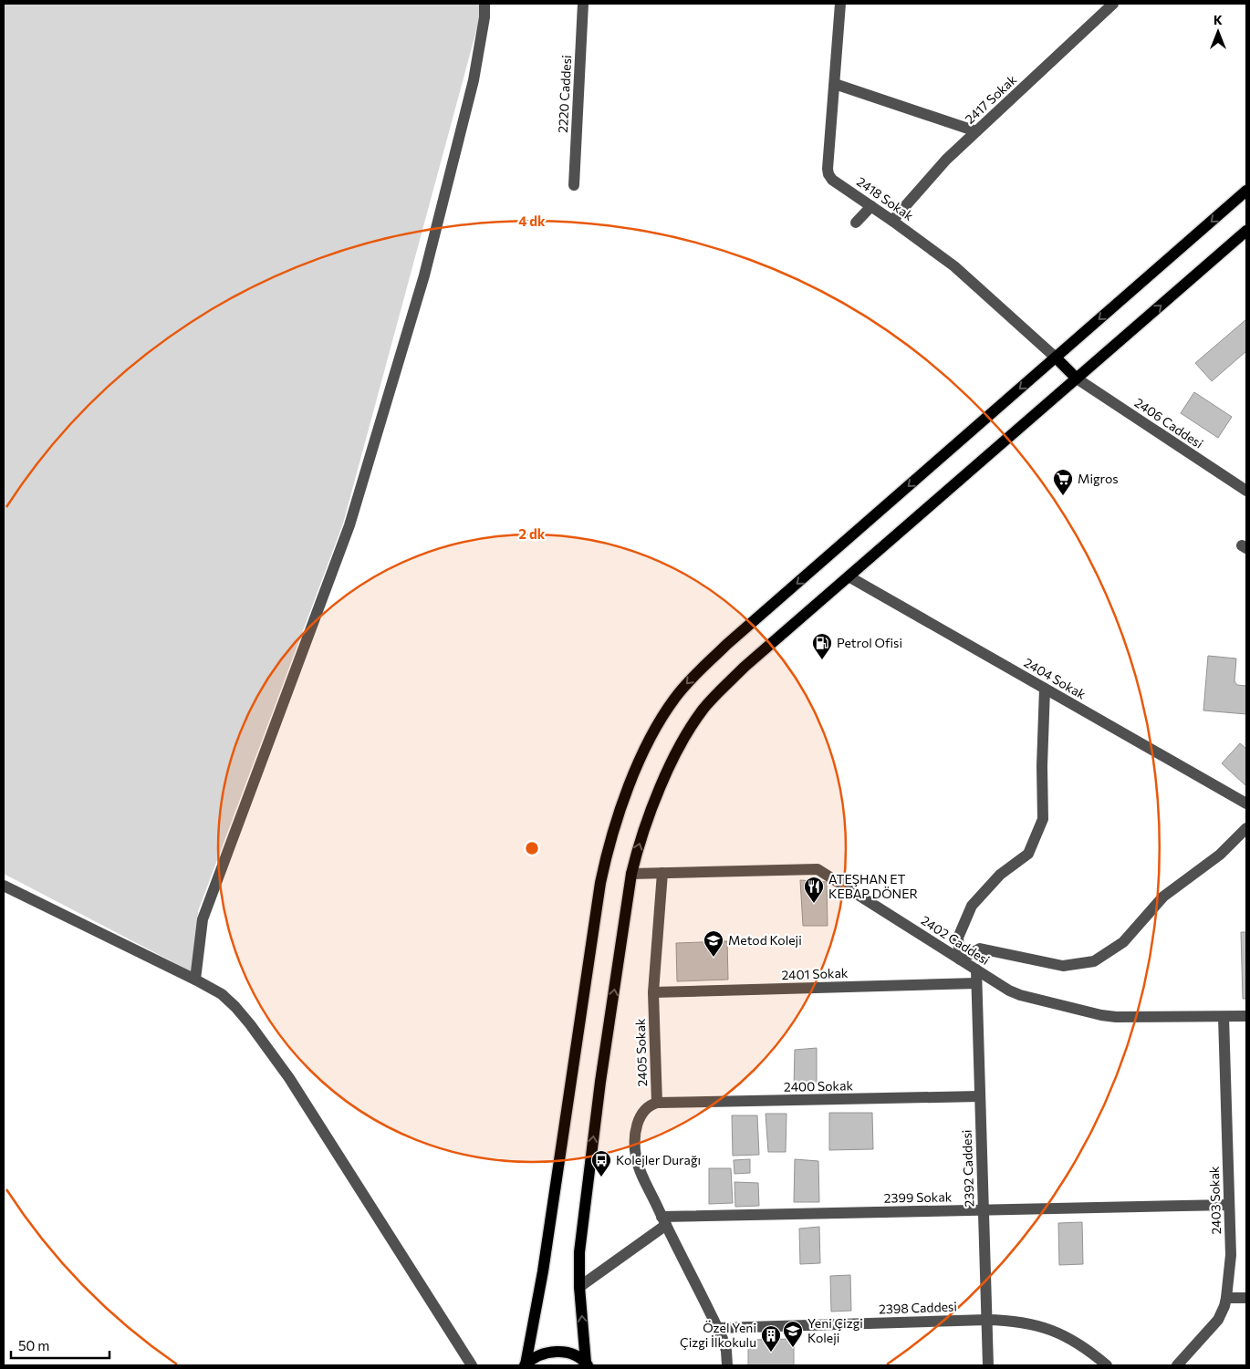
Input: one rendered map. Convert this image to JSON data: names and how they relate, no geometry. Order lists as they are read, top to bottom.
{
  "streets": {
    "street": [
      "2220 Caddesi",
      "2417 Sokak",
      "2418 Sokak",
      "2406 Caddesi",
      "2404 Sokak",
      "2402 Caddesi",
      "2401 Sokak",
      "2405 Sokak",
      "2400 Sokak",
      "2392 Caddesi",
      "2399 Sokak",
      "2403 Sokak",
      "2398 Caddesi"
    ]
  },
  "crossings": [
    ["2417 Sokak", "2418 Sokak"],
    ["2402 Caddesi", "2405 Sokak"],
    ["2402 Caddesi", "2392 Caddesi"],
    ["2402 Caddesi", "2403 Sokak"],
    ["2401 Sokak", "2405 Sokak"],
    ["2401 Sokak", "2392 Caddesi"],
    ["2405 Sokak", "2400 Sokak"],
    ["2405 Sokak", "2399 Sokak"],
    ["2405 Sokak", "2398 Caddesi"],
    ["2400 Sokak", "2392 Caddesi"],
    ["2392 Caddesi", "2399 Sokak"],
    ["2392 Caddesi", "2398 Caddesi"],
    ["2399 Sokak", "2403 Sokak"]
  ],
  "places": {
    "supermarket": ["Migros"],
    "fuel station": ["Petrol Ofisi"],
    "restaurant": ["ATEŞHAN ET KEBAP DÖNER"],
    "school or university": ["Metod Koleji", "Yeni Çizgi Koleji"],
    "bus stop": ["Kolejler Durağı"],
    "building": ["Özel Yeni Çizgi İlkokulu"]
  },
  "scale_bar": "50 m",
  "north": "top",
  "rings": ["4 dk", "2 dk"]
}
